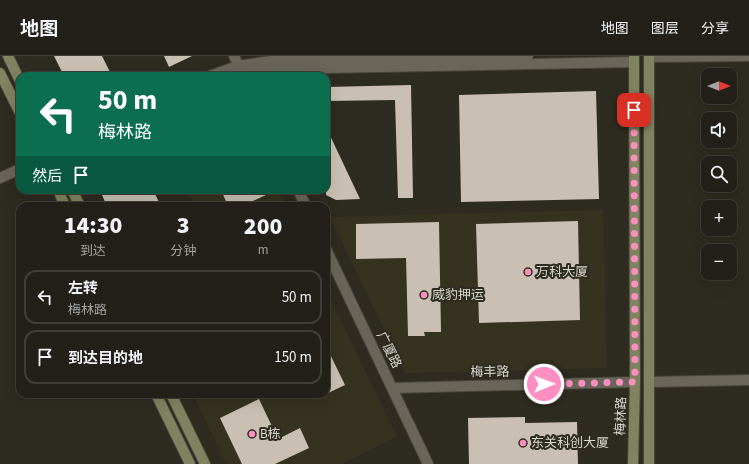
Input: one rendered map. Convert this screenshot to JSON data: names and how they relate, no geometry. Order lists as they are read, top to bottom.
{
  "streets": {
    "main road": ["梅林路"],
    "street": ["广厦路", "梅丰路"]
  },
  "crossings": [
    ["广厦路", "梅丰路"],
    ["梅丰路", "梅林路"]
  ],
  "places": [
    "万科大厦",
    "威豹押运",
    "B栋",
    "东关科创大厦"
  ],
  "north": "right",
  "page": {
    "header": "地图",
    "nav": ["地图", "图层", "分享"],
    "map_buttons": ["+", "−"],
    "turn": ["50 m", "梅林路"],
    "then": "然后",
    "eta": [
      "14:30",
      "到达",
      "3",
      "分钟",
      "200",
      "m"
    ],
    "list": [
      {
        "name": "左转",
        "note": "梅林路",
        "value": "50 m"
      },
      {
        "name": "到达目的地",
        "value": "150 m"
      }
    ]
  }
}
